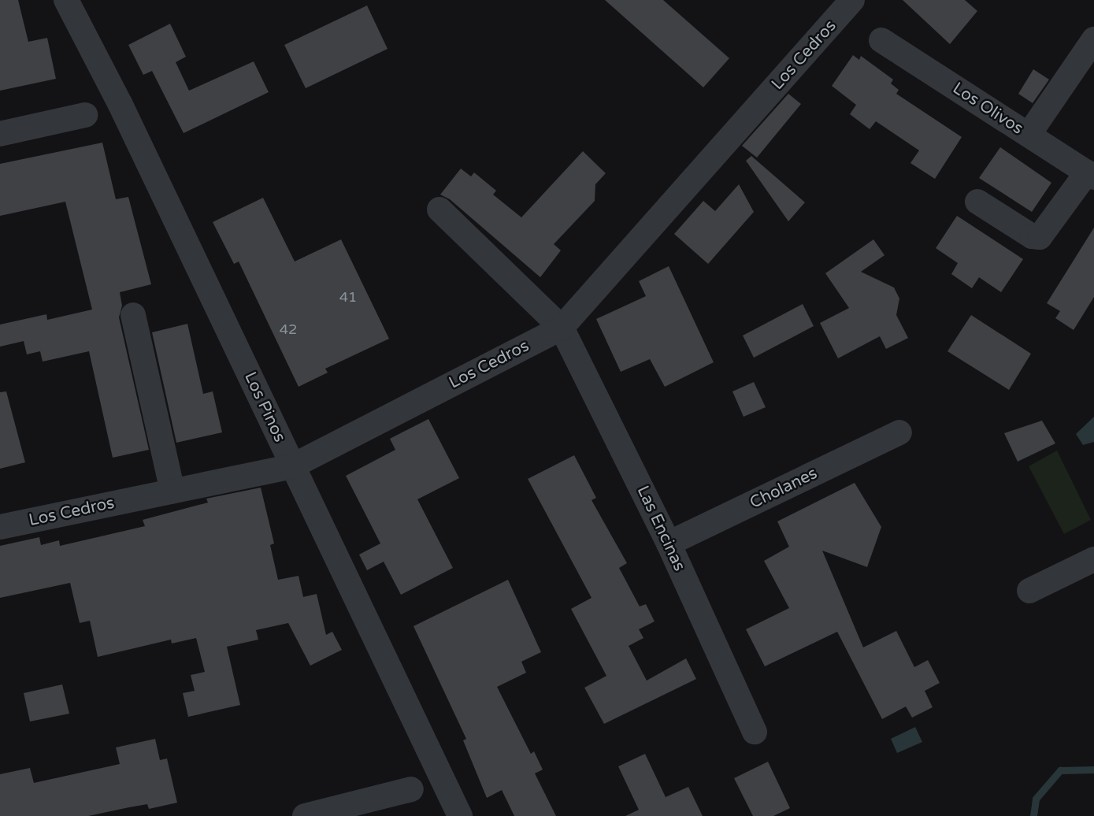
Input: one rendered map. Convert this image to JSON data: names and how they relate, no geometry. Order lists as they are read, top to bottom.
{
  "streets": {
    "street": [
      "Los Cedros",
      "Los Olivos",
      "Los Pinos",
      "Cholanes",
      "Las Encinas"
    ]
  },
  "crossings": [
    ["Los Cedros", "Los Pinos"],
    ["Los Cedros", "Las Encinas"],
    ["Cholanes", "Las Encinas"]
  ],
  "house_numbers": ["41", "42"]
}
